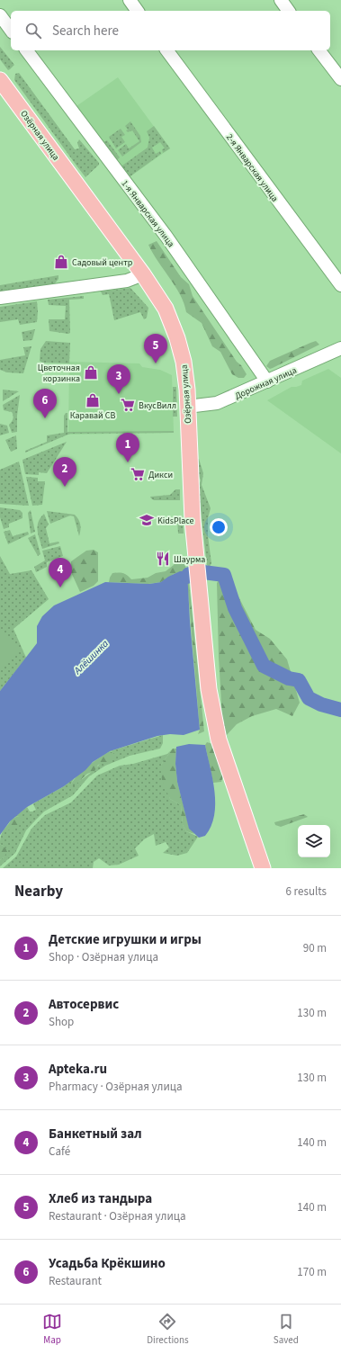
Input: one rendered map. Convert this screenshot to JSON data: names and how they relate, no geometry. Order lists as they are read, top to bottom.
{
  "streets": {
    "main road": ["Озёрная улица"],
    "street": ["2-я Январская улица", "1-я Январская улица", "Дорожная улица"]
  },
  "crossings": [
    ["Озёрная улица", "Дорожная улица"],
    ["1-я Январская улица", "Дорожная улица"]
  ],
  "water": ["Алёшинка"],
  "places": {
    "shop": ["Садовый центр", "Цветочная корзинка", "Каравай СВ"],
    "supermarket": ["ВкусВилл", "Дикси"],
    "school or university": ["KidsPlace"],
    "restaurant": ["Шаурма"]
  },
  "page": {
    "search": "Search here",
    "pins": [
      "5",
      "3",
      "6",
      "1",
      "2",
      "4"
    ],
    "heading": ["Nearby", "6 results"],
    "list": [
      {
        "mark": "1",
        "name": "Детские игрушки и игры",
        "note": "Shop · Озёрная улица",
        "value": "90 m"
      },
      {
        "mark": "2",
        "name": "Автосервис",
        "note": "Shop",
        "value": "130 m"
      },
      {
        "mark": "3",
        "name": "Apteka.ru",
        "note": "Pharmacy · Озёрная улица",
        "value": "130 m"
      },
      {
        "mark": "4",
        "name": "Банкетный зал",
        "note": "Café",
        "value": "140 m"
      },
      {
        "mark": "5",
        "name": "Хлеб из тандыра",
        "note": "Restaurant · Озёрная улица",
        "value": "140 m"
      },
      {
        "mark": "6",
        "name": "Усадьба Крёкшино",
        "note": "Restaurant",
        "value": "170 m"
      }
    ],
    "nav": ["Map", "Directions", "Saved"]
  }
}
